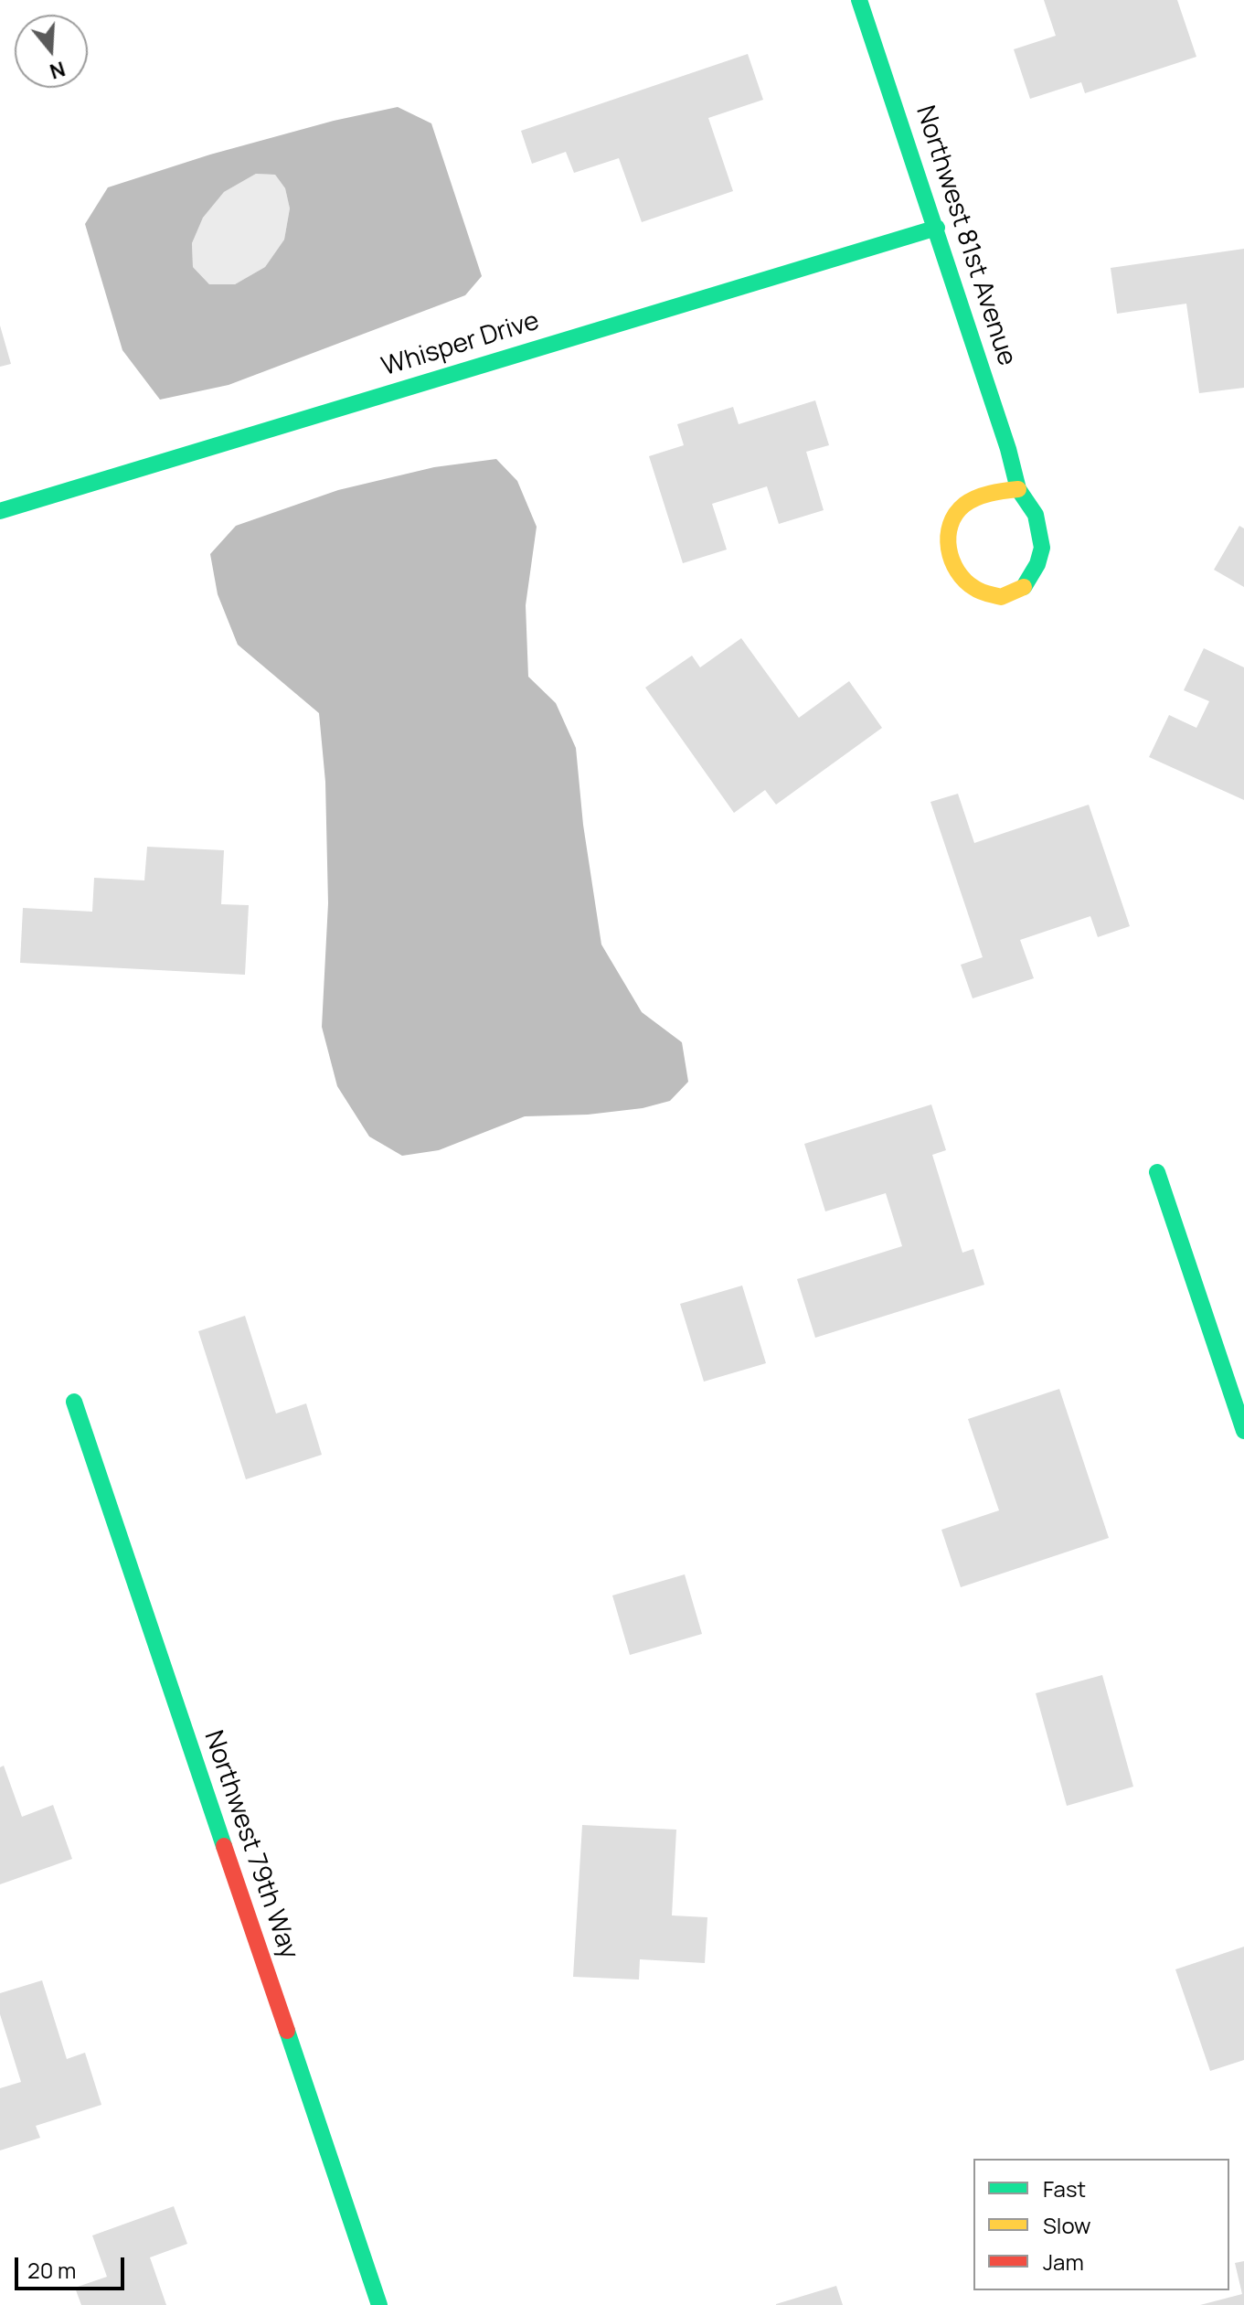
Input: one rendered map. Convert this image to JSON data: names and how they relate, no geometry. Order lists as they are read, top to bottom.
{
  "streets": {
    "street": ["Northwest 81st Avenue", "Whisper Drive", "Northwest 79th Way"]
  },
  "crossings": [
    ["Northwest 81st Avenue", "Whisper Drive"]
  ],
  "legend": ["Fast", "Slow", "Jam"],
  "scale_bar": "20 m",
  "north": "bottom"
}
